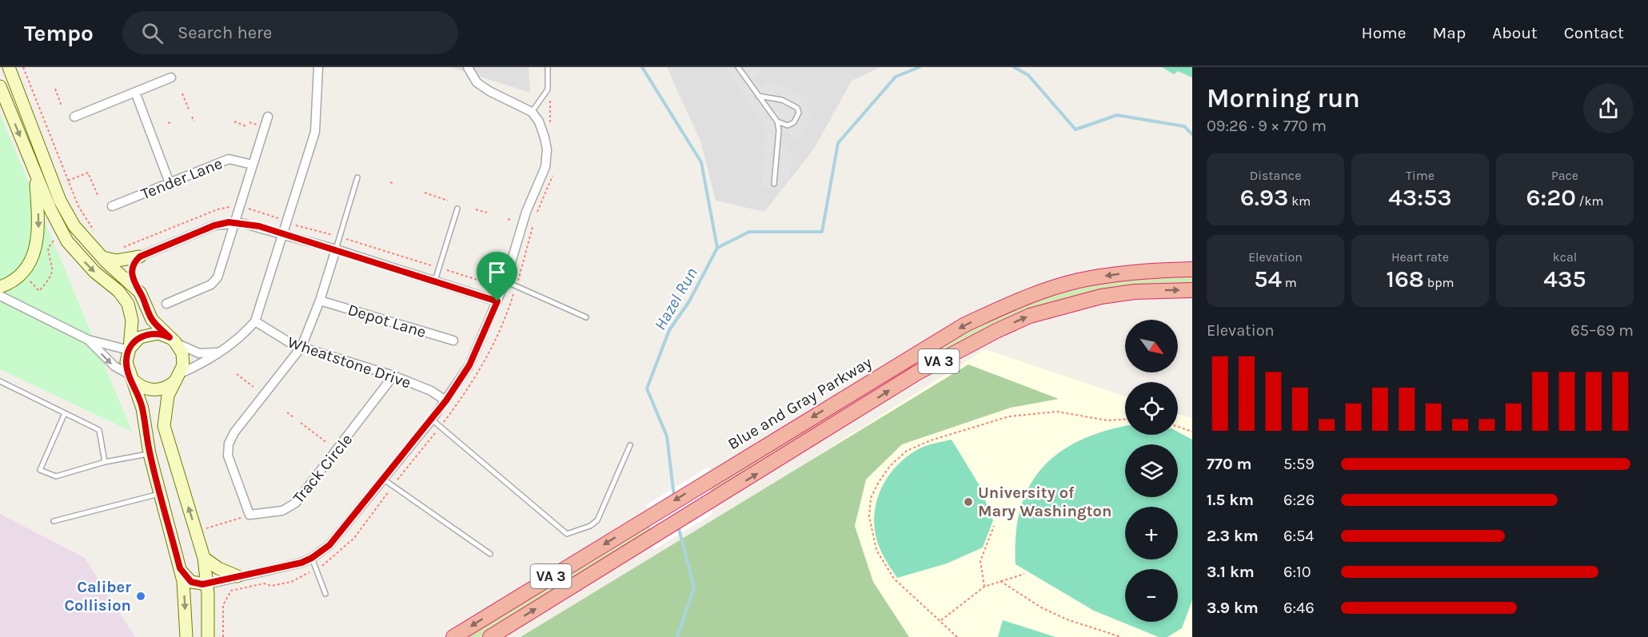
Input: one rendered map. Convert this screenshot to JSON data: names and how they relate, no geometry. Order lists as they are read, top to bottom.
{
  "streets": {
    "highway": ["VA 3", "Blue and Gray Parkway"],
    "street": [
      "Tender Lane",
      "Depot Lane",
      "Wheatstone Drive",
      "Track Circle"
    ]
  },
  "crossings": [
    ["Wheatstone Drive", "Track Circle"]
  ],
  "water": ["Hazel Run"],
  "places": ["University of Mary Washington", "Caliber Collision"],
  "north": "bottom right",
  "page": {
    "header": "Tempo",
    "search": "Search here",
    "nav": [
      "Home",
      "Map",
      "About",
      "Contact"
    ],
    "heading": ["Morning run", "09:26 · 9 × 770 m"],
    "stats": [
      ["Distance", "6.93 km"],
      ["Time", "43:53"],
      ["Pace", "6:20 /km"],
      ["Elevation", "54 m"],
      ["Heart rate", "168 bpm"],
      ["kcal", "435"]
    ],
    "chart": ["Elevation", "65–69 m"],
    "map_buttons": ["+", "−"],
    "list": [
      {
        "name": "770 m",
        "note": "5:59"
      },
      {
        "name": "1.5 km",
        "note": "6:26"
      },
      {
        "name": "2.3 km",
        "note": "6:54"
      },
      {
        "name": "3.1 km",
        "note": "6:10"
      },
      {
        "name": "3.9 km",
        "note": "6:46"
      }
    ]
  }
}
